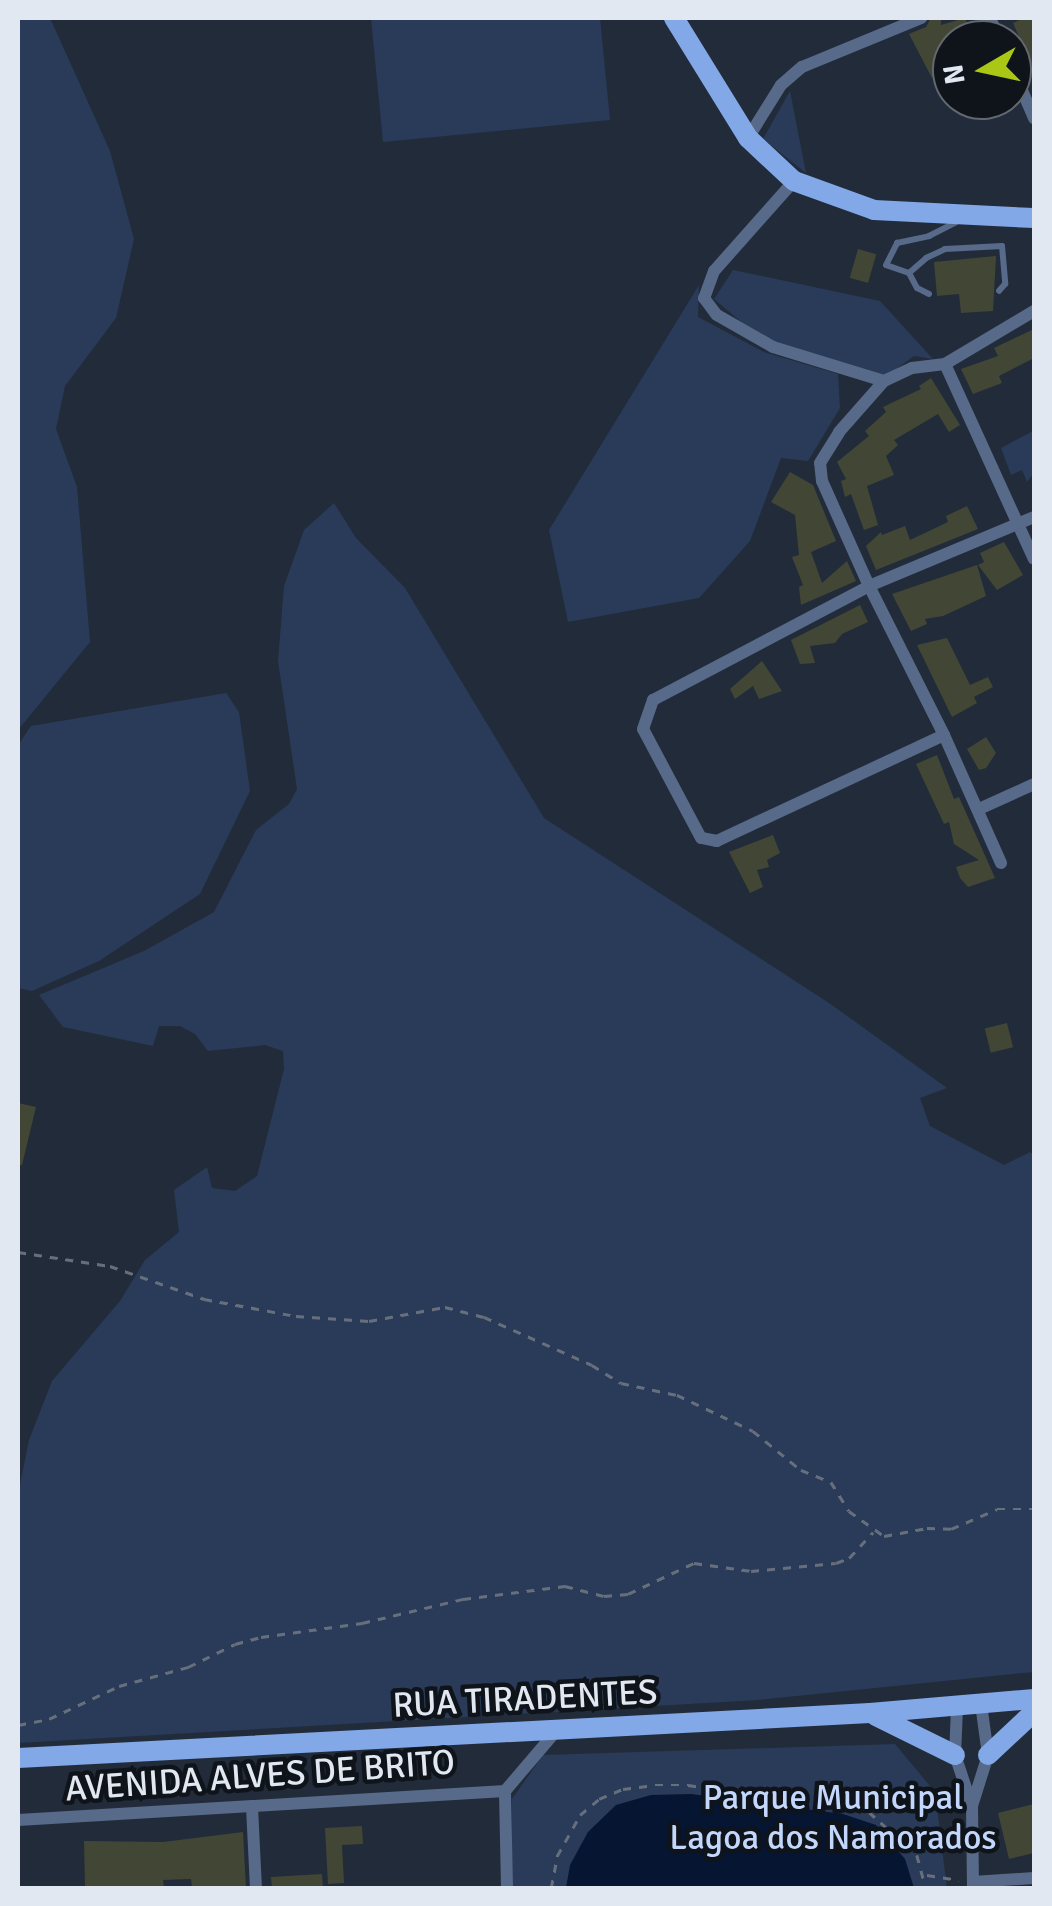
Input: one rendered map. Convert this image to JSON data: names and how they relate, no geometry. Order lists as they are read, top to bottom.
{
  "streets": {
    "main road": ["RUA TIRADENTES"],
    "street": ["AVENIDA ALVES DE BRITO"]
  },
  "parks": ["Parque Municipal Lagoa dos Namorados"],
  "north": "left"
}
